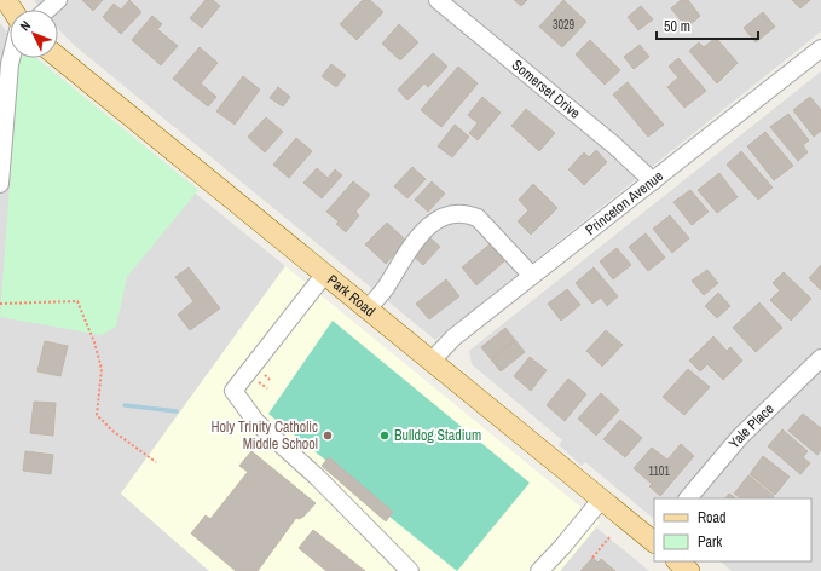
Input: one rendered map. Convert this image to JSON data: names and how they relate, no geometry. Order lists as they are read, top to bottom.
{
  "streets": {
    "main road": ["Park Road"],
    "street": ["Somerset Drive", "Princeton Avenue", "Yale Place"]
  },
  "crossings": [
    ["Somerset Drive", "Princeton Avenue"],
    ["Princeton Avenue", "Park Road"]
  ],
  "places": ["Holy Trinity Catholic Middle School", "Bulldog Stadium"],
  "house_numbers": ["3029", "1101"],
  "legend": ["Road", "Park"],
  "scale_bar": "50 m",
  "north": "top left"
}
